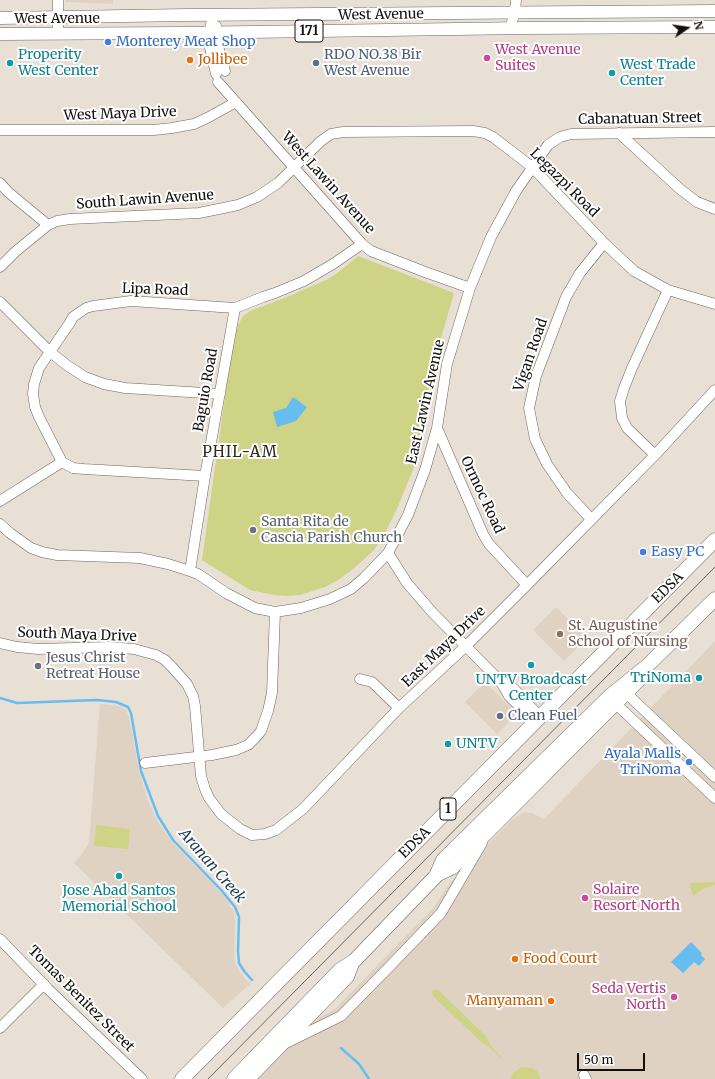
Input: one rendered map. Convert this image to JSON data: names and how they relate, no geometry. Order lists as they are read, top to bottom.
{
  "streets": {
    "highway": ["EDSA", "1"],
    "main road": ["West Avenue", "171"],
    "street": [
      "West Maya Drive",
      "Cabanatuan Street",
      "West Lawin Avenue",
      "Legazpi Road",
      "South Lawin Avenue",
      "Lipa Road",
      "Vigan Road",
      "Baguio Road",
      "East Lawin Avenue",
      "Ormoc Road",
      "South Maya Drive",
      "East Maya Drive",
      "Tomas Benitez Street"
    ]
  },
  "crossings": [
    ["West Avenue", "West Lawin Avenue"],
    ["West Maya Drive", "West Lawin Avenue"],
    ["Cabanatuan Street", "Legazpi Road"],
    ["Cabanatuan Street", "East Lawin Avenue"],
    ["West Lawin Avenue", "Legazpi Road"],
    ["West Lawin Avenue", "South Lawin Avenue"],
    ["West Lawin Avenue", "Lipa Road"],
    ["West Lawin Avenue", "East Lawin Avenue"],
    ["Legazpi Road", "South Lawin Avenue"],
    ["Legazpi Road", "Vigan Road"],
    ["Legazpi Road", "East Lawin Avenue"],
    ["Lipa Road", "Baguio Road"],
    ["Vigan Road", "East Maya Drive"],
    ["East Lawin Avenue", "Ormoc Road"],
    ["Ormoc Road", "East Maya Drive"],
    ["South Maya Drive", "East Maya Drive"]
  ],
  "districts": ["PHIL-AM"],
  "water": ["Aranan Creek"],
  "places": [
    "Monterey Meat Shop",
    "West Avenue Suites",
    "Jollibee",
    "Properity West Center",
    "RDO NO.38 Bir West Avenue",
    "West Trade Center",
    "Santa Rita de Cascia Parish Church",
    "Easy PC",
    "St. Augustine School of Nursing",
    "UNTV Broadcast Center",
    "Jesus Christ Retreat House",
    "TriNoma",
    "Clean Fuel",
    "UNTV",
    "Ayala Malls TriNoma",
    "Jose Abad Santos Memorial School",
    "Solaire Resort North",
    "Food Court",
    "Seda Vertis North",
    "Manyaman"
  ],
  "scale_bar": "50 m",
  "north": "right"
}
